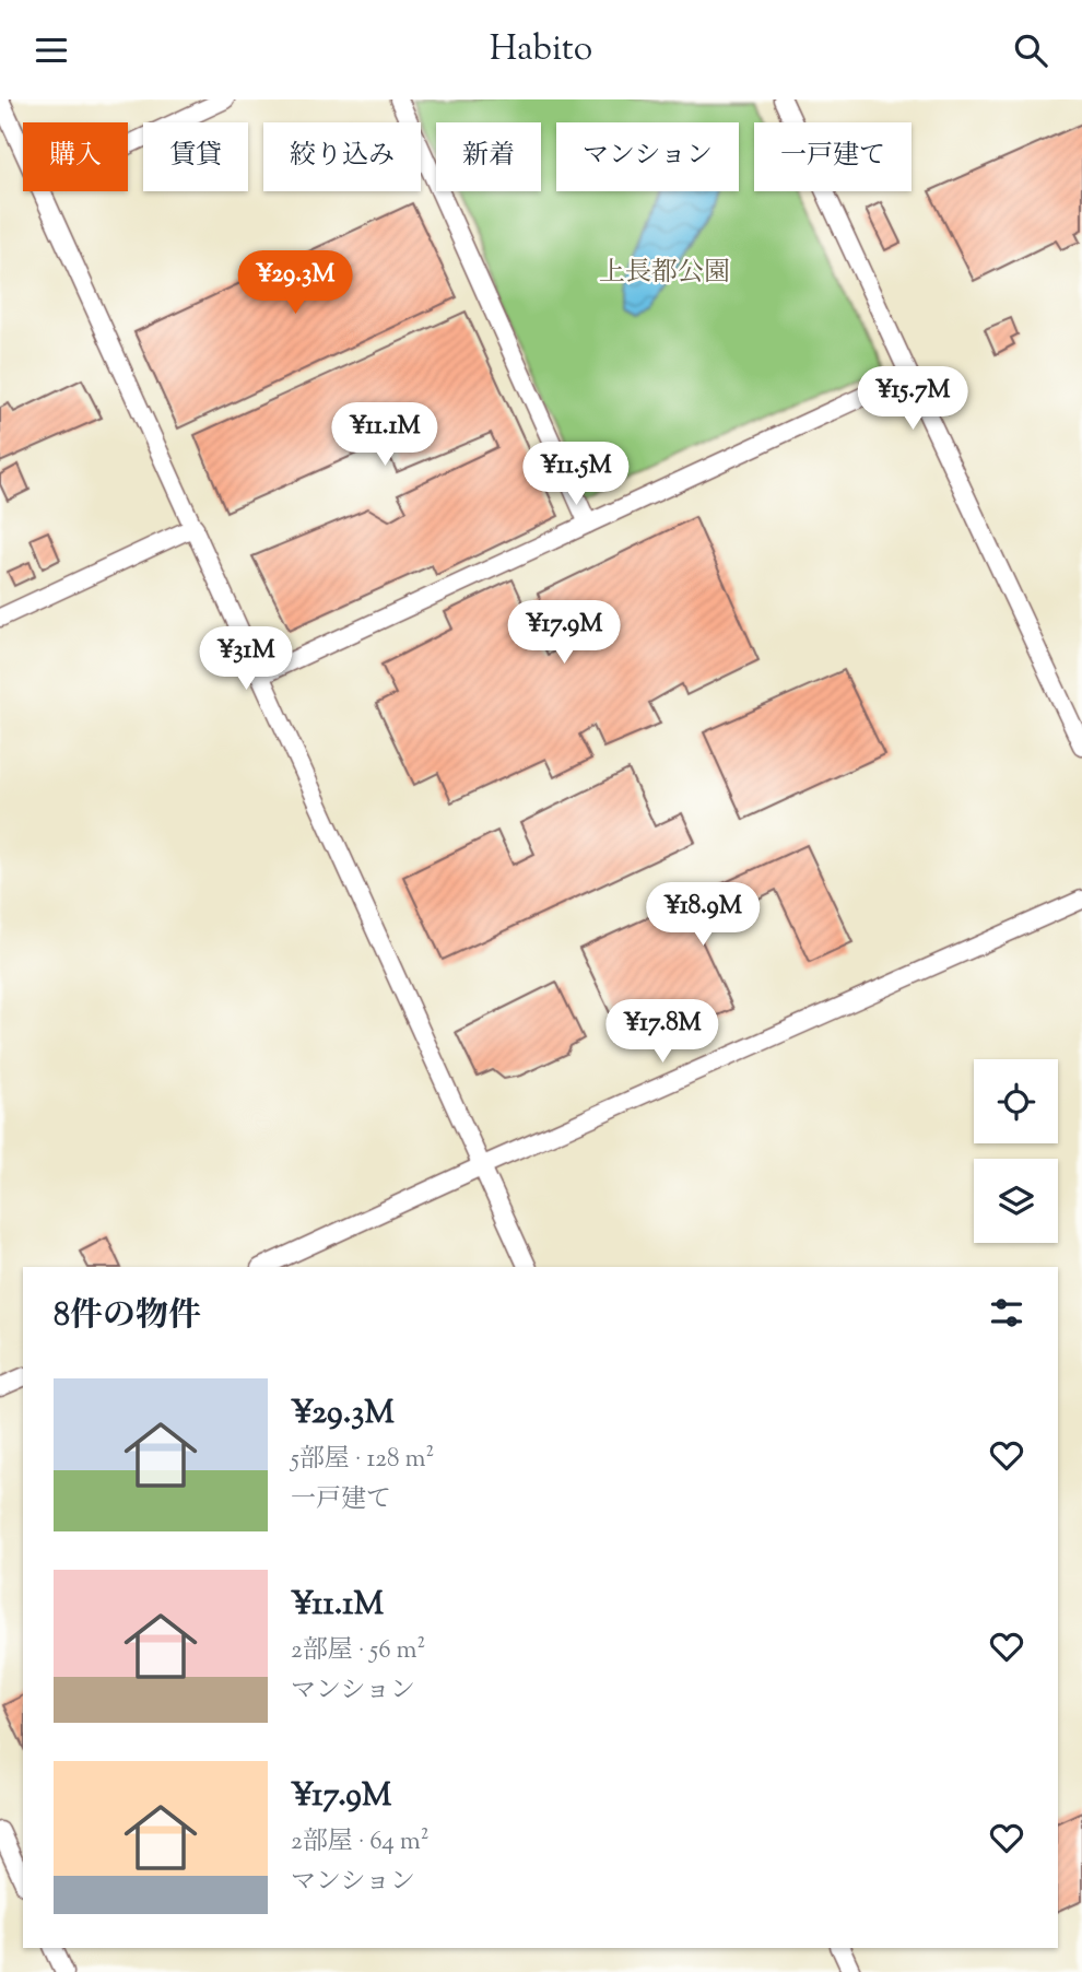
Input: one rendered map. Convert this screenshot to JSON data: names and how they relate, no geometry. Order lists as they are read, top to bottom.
{
  "parks": ["上長都公園"],
  "page": {
    "header": "Habito",
    "chip": [
      "購入",
      "賃貸",
      "絞り込み",
      "新着",
      "マンション",
      "一戸建て"
    ],
    "price": [
      "¥29.3M",
      "¥15.7M",
      "¥11.1M",
      "¥11.5M",
      "¥17.9M",
      "¥31M",
      "¥18.9M",
      "¥17.8M"
    ],
    "heading": "8件の物件",
    "list": [
      {
        "name": "¥29.3M",
        "note": "5部屋 · 128 m² · 一戸建て"
      },
      {
        "name": "¥11.1M",
        "note": "2部屋 · 56 m² · マンション"
      },
      {
        "name": "¥17.9M",
        "note": "2部屋 · 64 m² · マンション"
      }
    ]
  }
}
